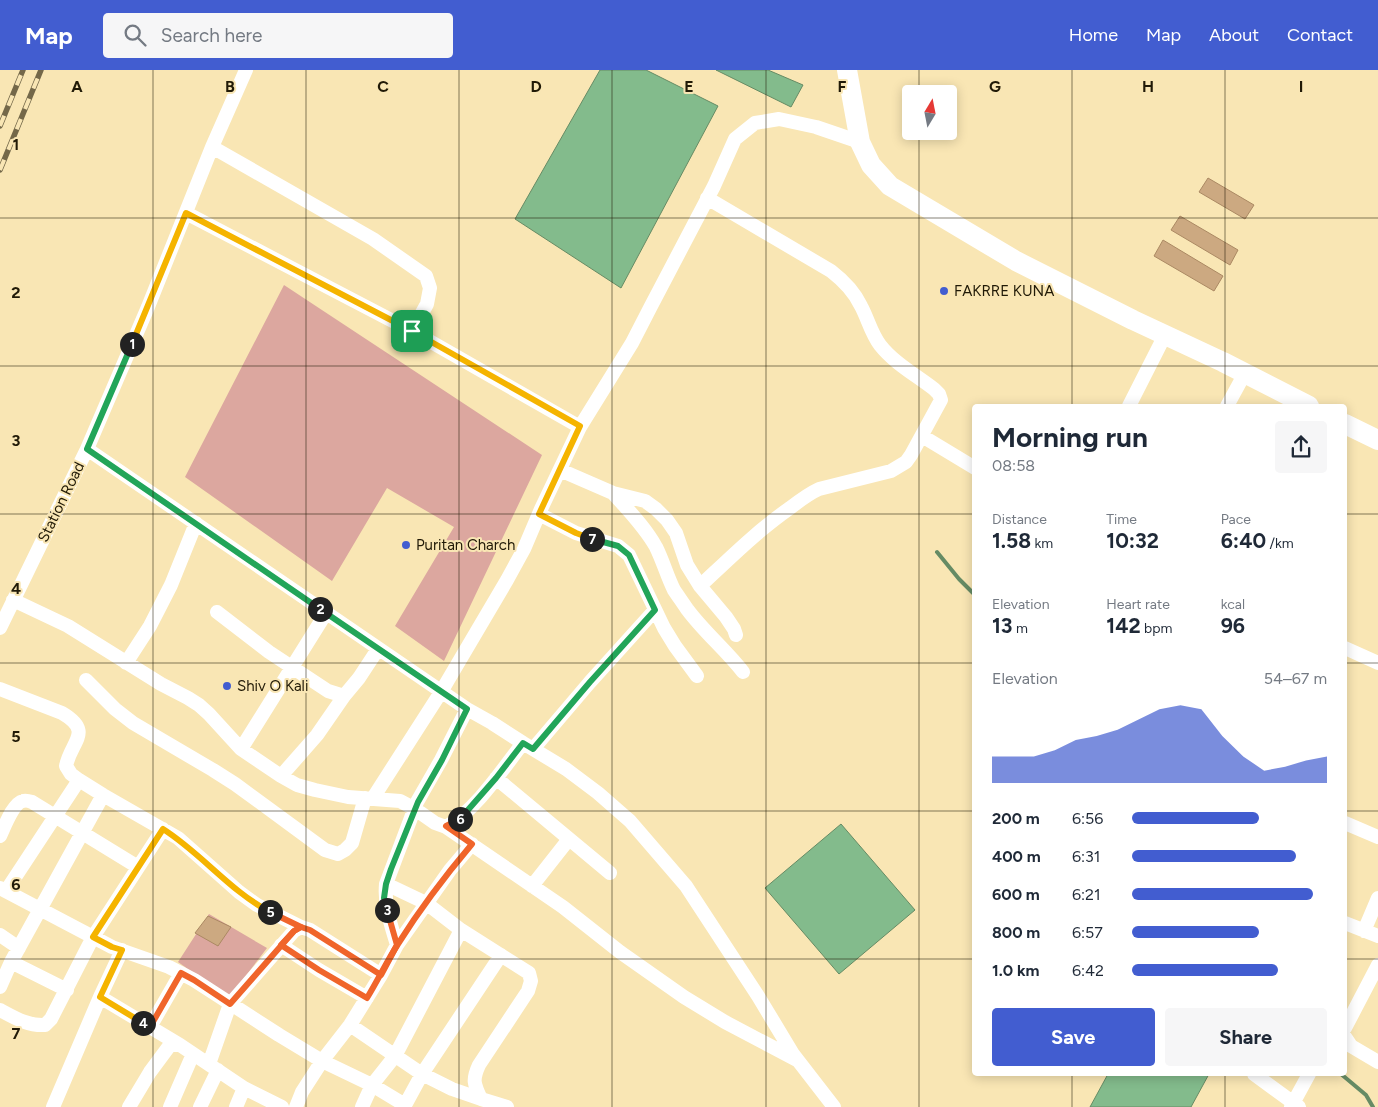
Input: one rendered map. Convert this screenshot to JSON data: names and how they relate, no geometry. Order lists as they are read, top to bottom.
{
  "streets": {
    "street": ["Station Road"]
  },
  "places": ["FAKRRE KUNA", "Puritan Charch", "Shiv O Kali"],
  "north": "top",
  "page": {
    "header": "Map",
    "search": "Search here",
    "nav": [
      "Home",
      "Map",
      "About",
      "Contact"
    ],
    "pins": [
      "1",
      "7",
      "2",
      "6",
      "3",
      "5",
      "4"
    ],
    "heading": ["Morning run", "08:58"],
    "stats": [
      ["Distance", "1.58 km"],
      ["Time", "10:32"],
      ["Pace", "6:40 /km"],
      ["Elevation", "13 m"],
      ["Heart rate", "142 bpm"],
      ["kcal", "96"]
    ],
    "chart": ["Elevation", "54–67 m"],
    "list": [
      {
        "name": "200 m",
        "note": "6:56"
      },
      {
        "name": "400 m",
        "note": "6:31"
      },
      {
        "name": "600 m",
        "note": "6:21"
      },
      {
        "name": "800 m",
        "note": "6:57"
      },
      {
        "name": "1.0 km",
        "note": "6:42"
      }
    ],
    "buttons": ["Save", "Share"]
  },
  "grid": {
    "columns": [
      "A",
      "B",
      "C",
      "D",
      "E",
      "F",
      "G",
      "H",
      "I"
    ],
    "rows": [
      "1",
      "2",
      "3",
      "4",
      "5",
      "6",
      "7"
    ]
  }
}
